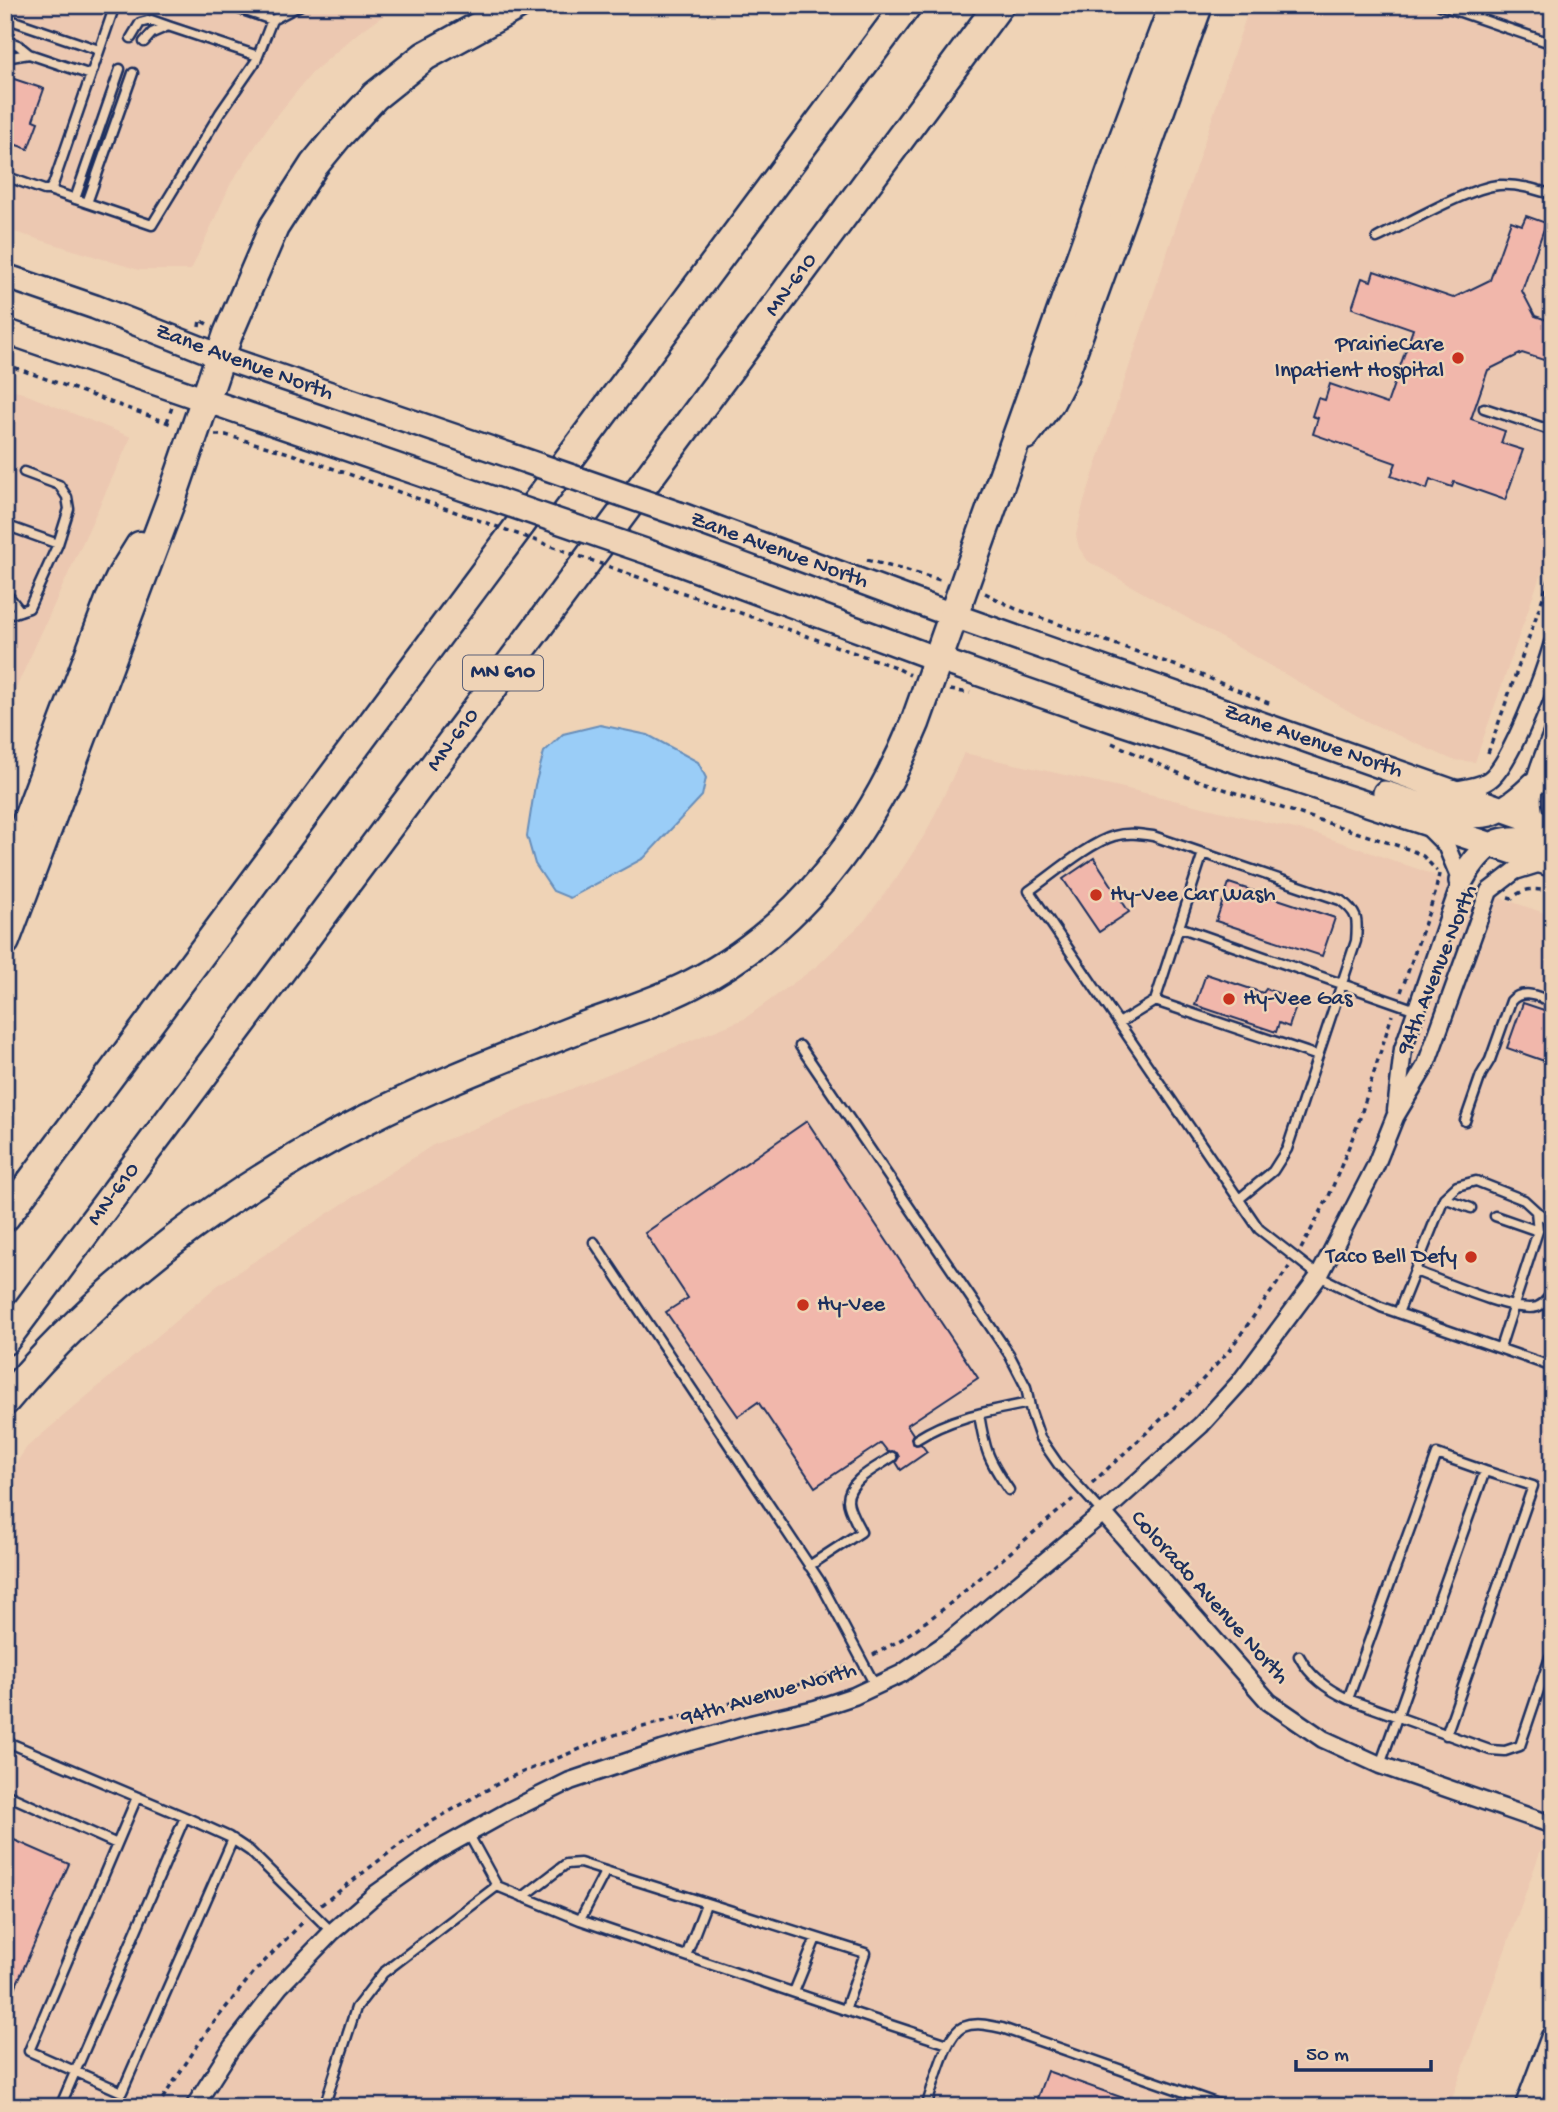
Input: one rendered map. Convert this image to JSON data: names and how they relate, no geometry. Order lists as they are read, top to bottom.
{
  "streets": {
    "highway": ["MN-610", "MN 610"],
    "main road": ["Zane Avenue North"],
    "street": ["94th Avenue North", "Colorado Avenue North"]
  },
  "crossings": [
    ["Zane Avenue North", "94th Avenue North"],
    ["94th Avenue North", "Colorado Avenue North"]
  ],
  "places": [
    "PrairieCare Inpatient Hospital",
    "Hy-Vee Car Wash",
    "Hy-Vee Gas",
    "Taco Bell Defy",
    "Hy-Vee"
  ],
  "scale_bar": "50 m"
}
